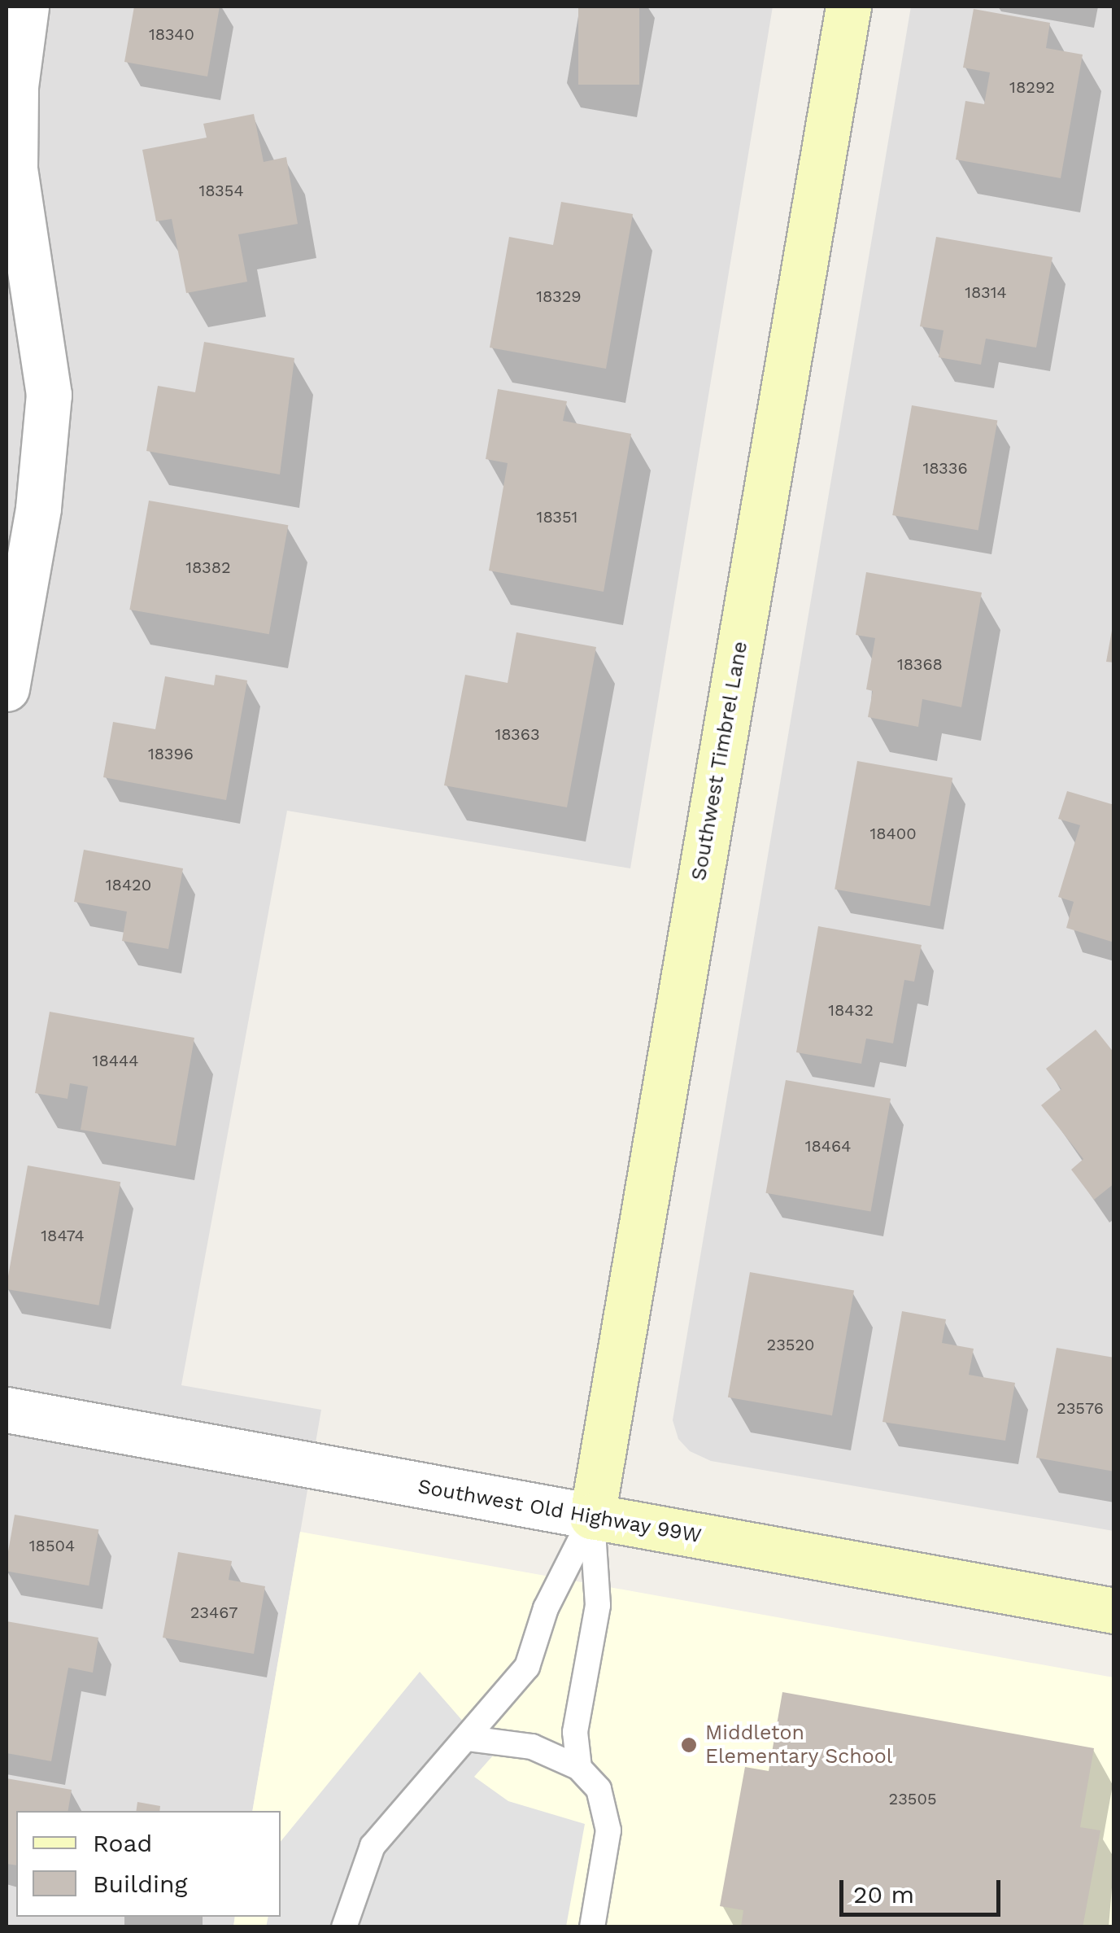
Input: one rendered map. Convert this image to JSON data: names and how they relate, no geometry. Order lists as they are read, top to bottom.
{
  "streets": {
    "street": ["Southwest Timbrel Lane", "Southwest Old Highway 99W"]
  },
  "crossings": [
    ["Southwest Timbrel Lane", "Southwest Old Highway 99W"]
  ],
  "places": ["Middleton Elementary School"],
  "house_numbers": [
    "18340",
    "18292",
    "18354",
    "18314",
    "18329",
    "18336",
    "18351",
    "18382",
    "18368",
    "18363",
    "18396",
    "18400",
    "18420",
    "18432",
    "18444",
    "18464",
    "18474",
    "23520",
    "23576",
    "18504",
    "23467",
    "23505"
  ],
  "legend": ["Road", "Building"],
  "scale_bar": "20 m"
}
